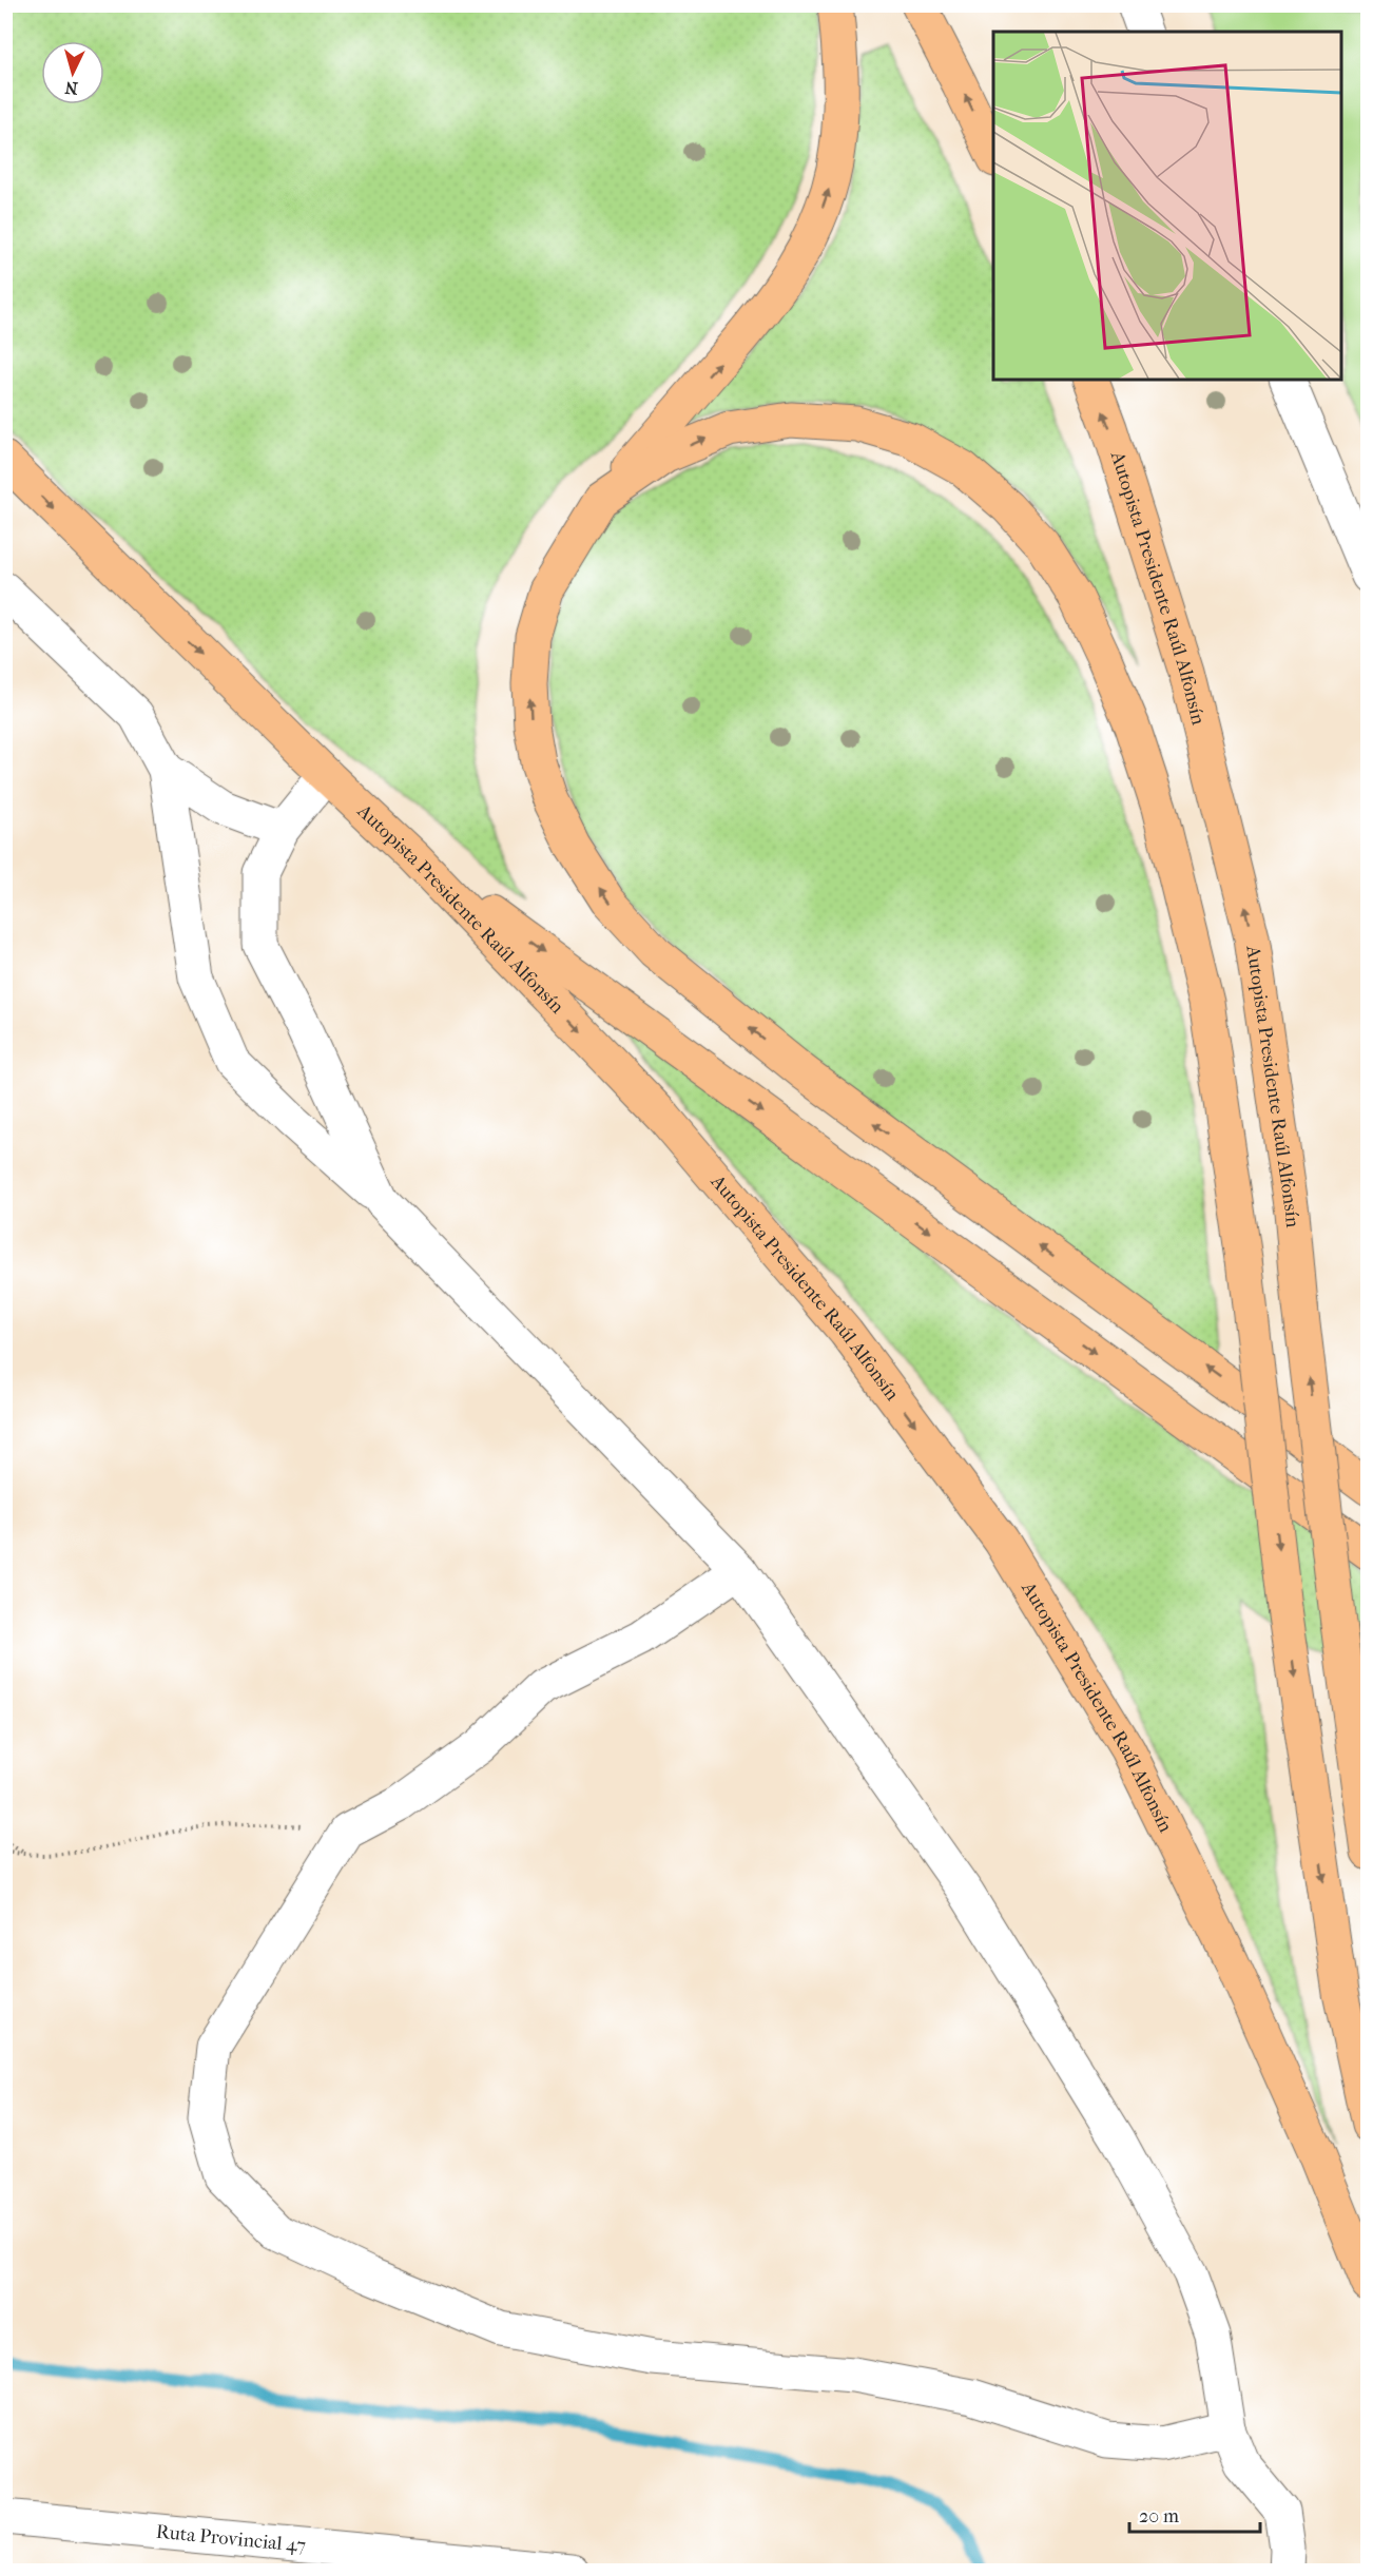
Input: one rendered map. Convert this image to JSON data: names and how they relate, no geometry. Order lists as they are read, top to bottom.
{
  "streets": {
    "highway": ["Autopista Presidente Raúl Alfonsín"],
    "street": ["Ruta Provincial 47"]
  },
  "scale_bar": "20 m",
  "north": "bottom"
}
